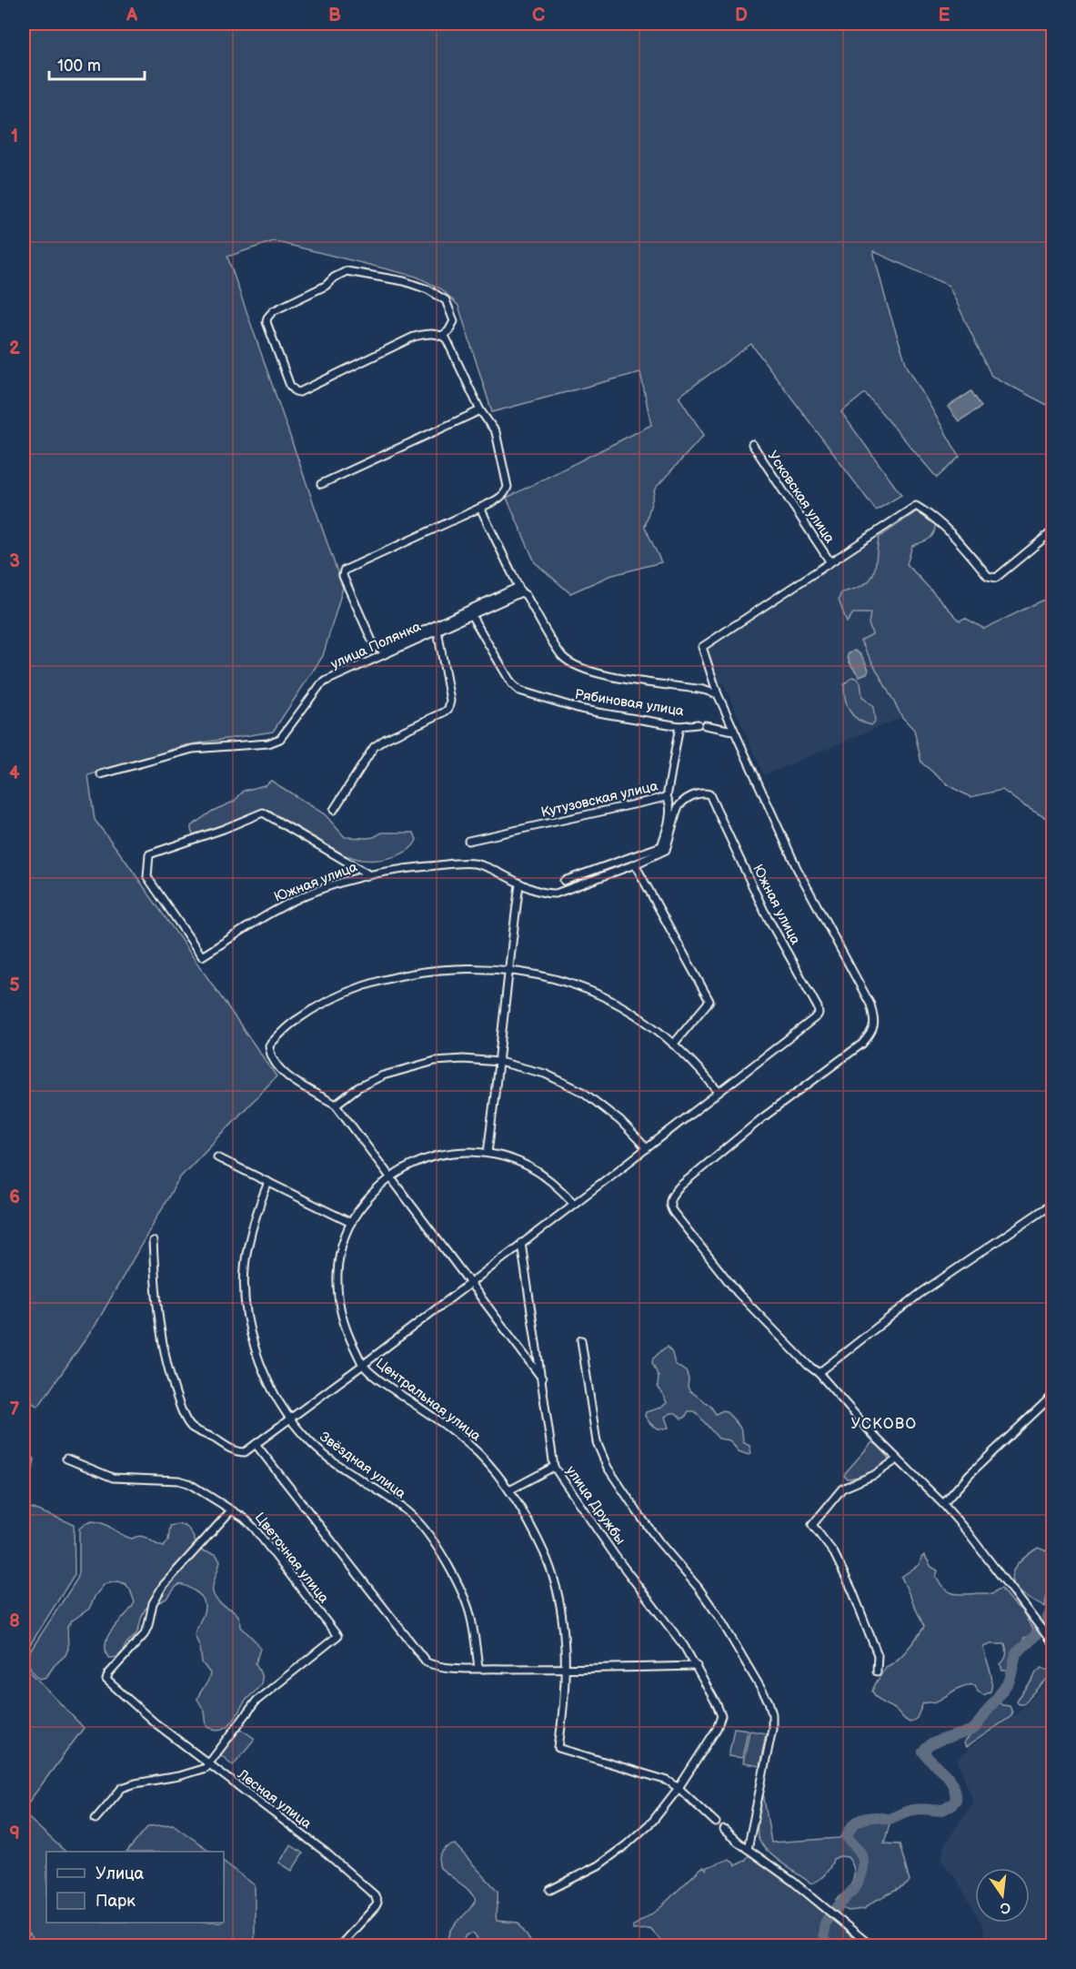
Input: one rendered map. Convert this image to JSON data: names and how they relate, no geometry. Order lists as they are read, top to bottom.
{
  "streets": {
    "street": [
      "Усковская улица",
      "улица Полянка",
      "Рябиновая улица",
      "Кутузовская улица",
      "Южная улица",
      "Центральная улица",
      "Звёздная улица",
      "улица Дружбы",
      "Цветочная улица",
      "Лесная улица"
    ]
  },
  "crossings": [
    ["улица Полянка", "Рябиновая улица"],
    ["Рябиновая улица", "Кутузовская улица"],
    ["Центральная улица", "улица Дружбы"],
    ["Цветочная улица", "Лесная улица"]
  ],
  "districts": ["УСКОВО"],
  "legend": ["Улица", "Парк"],
  "scale_bar": "100 m",
  "north": "bottom",
  "grid": {
    "columns": [
      "A",
      "B",
      "C",
      "D",
      "E"
    ],
    "rows": [
      "1",
      "2",
      "3",
      "4",
      "5",
      "6",
      "7",
      "8",
      "9"
    ]
  }
}
